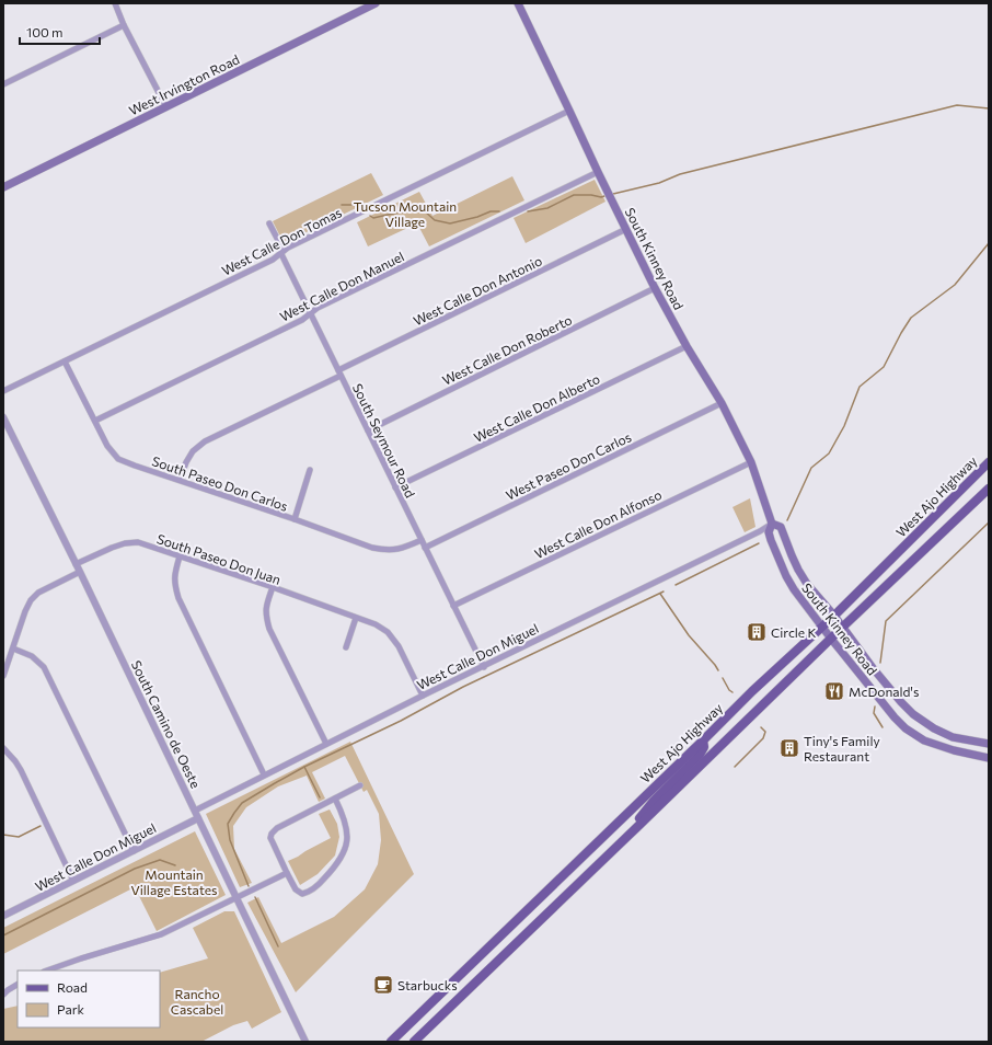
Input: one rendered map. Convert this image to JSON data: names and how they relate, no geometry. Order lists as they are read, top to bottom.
{
  "streets": {
    "main road": ["West Irvington Road", "South Kinney Road", "West Ajo Highway"],
    "street": [
      "West Calle Don Tomas",
      "West Calle Don Manuel",
      "West Calle Don Antonio",
      "West Calle Don Roberto",
      "West Calle Don Alberto",
      "South Seymour Road",
      "West Paseo Don Carlos",
      "South Paseo Don Carlos",
      "West Calle Don Alfonso",
      "South Paseo Don Juan",
      "West Calle Don Miguel",
      "South Camino de Oeste"
    ]
  },
  "crossings": [
    ["West Calle Don Tomas", "South Kinney Road"],
    ["West Calle Don Tomas", "South Seymour Road"],
    ["West Calle Don Tomas", "South Paseo Don Carlos"],
    ["South Kinney Road", "West Calle Don Manuel"],
    ["South Kinney Road", "West Calle Don Antonio"],
    ["South Kinney Road", "West Calle Don Roberto"],
    ["South Kinney Road", "West Calle Don Alberto"],
    ["South Kinney Road", "West Paseo Don Carlos"],
    ["South Kinney Road", "West Ajo Highway"],
    ["South Kinney Road", "West Calle Don Alfonso"],
    ["South Kinney Road", "West Calle Don Miguel"],
    ["West Calle Don Manuel", "South Seymour Road"],
    ["West Calle Don Manuel", "South Paseo Don Carlos"],
    ["West Calle Don Antonio", "South Seymour Road"],
    ["West Calle Don Antonio", "South Paseo Don Carlos"],
    ["West Calle Don Roberto", "South Seymour Road"],
    ["West Calle Don Alberto", "South Seymour Road"],
    ["South Seymour Road", "West Paseo Don Carlos"],
    ["South Seymour Road", "South Paseo Don Carlos"],
    ["South Seymour Road", "West Calle Don Alfonso"],
    ["South Seymour Road", "West Calle Don Miguel"],
    ["South Paseo Don Juan", "West Calle Don Miguel"],
    ["South Paseo Don Juan", "South Camino de Oeste"],
    ["West Calle Don Miguel", "South Camino de Oeste"]
  ],
  "parks": ["Tucson Mountain Village", "Mountain Village Estates", "Rancho Cascabel"],
  "places": {
    "building": ["Circle K", "Tiny's Family Restaurant"],
    "restaurant": ["McDonald's"],
    "cafe": ["Starbucks"]
  },
  "legend": ["Road", "Park"],
  "scale_bar": "100 m"
}
